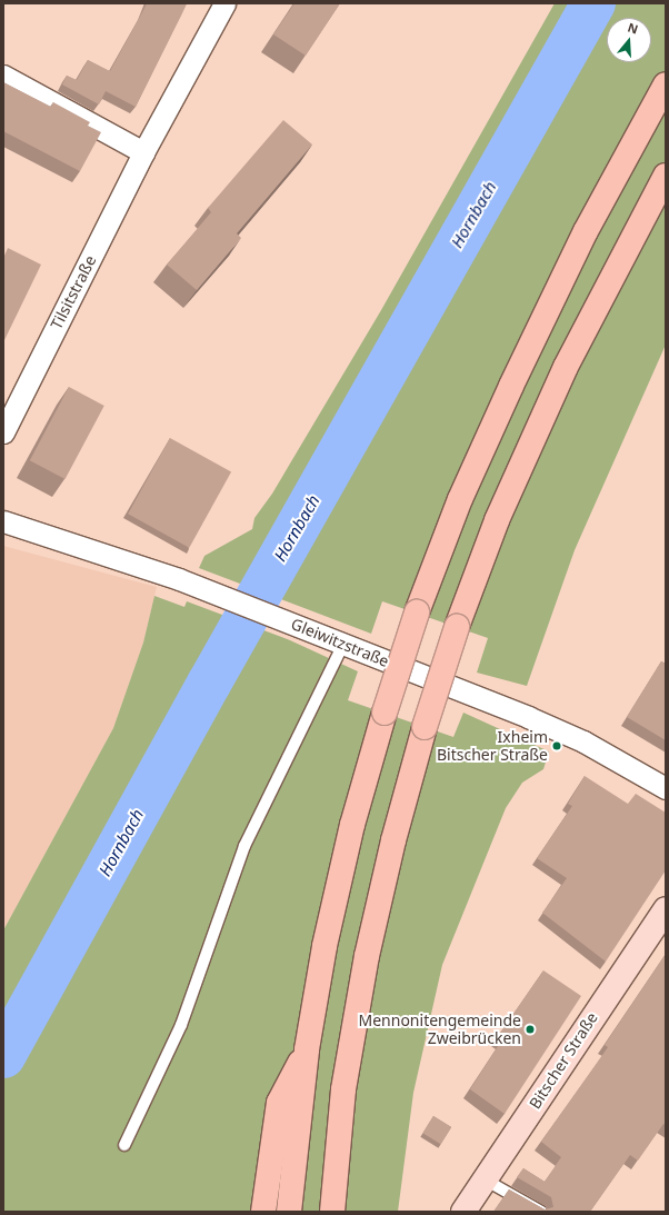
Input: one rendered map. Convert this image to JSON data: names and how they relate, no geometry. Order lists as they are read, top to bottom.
{
  "streets": {
    "main road": ["Bitscher Straße"],
    "street": ["Tilsitstraße", "Gleiwitzstraße"]
  },
  "water": ["Hornbach"],
  "places": ["Ixheim Bitscher Straße", "Mennonitengemeinde Zweibrücken"],
  "north": "top"
}
